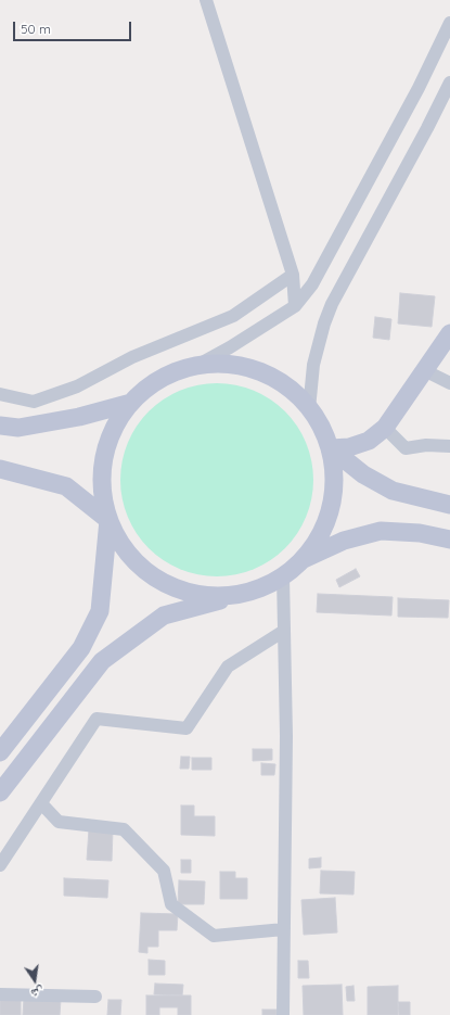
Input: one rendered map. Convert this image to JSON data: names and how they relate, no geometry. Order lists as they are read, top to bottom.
{
  "scale_bar": "50 m",
  "north": "bottom"
}
